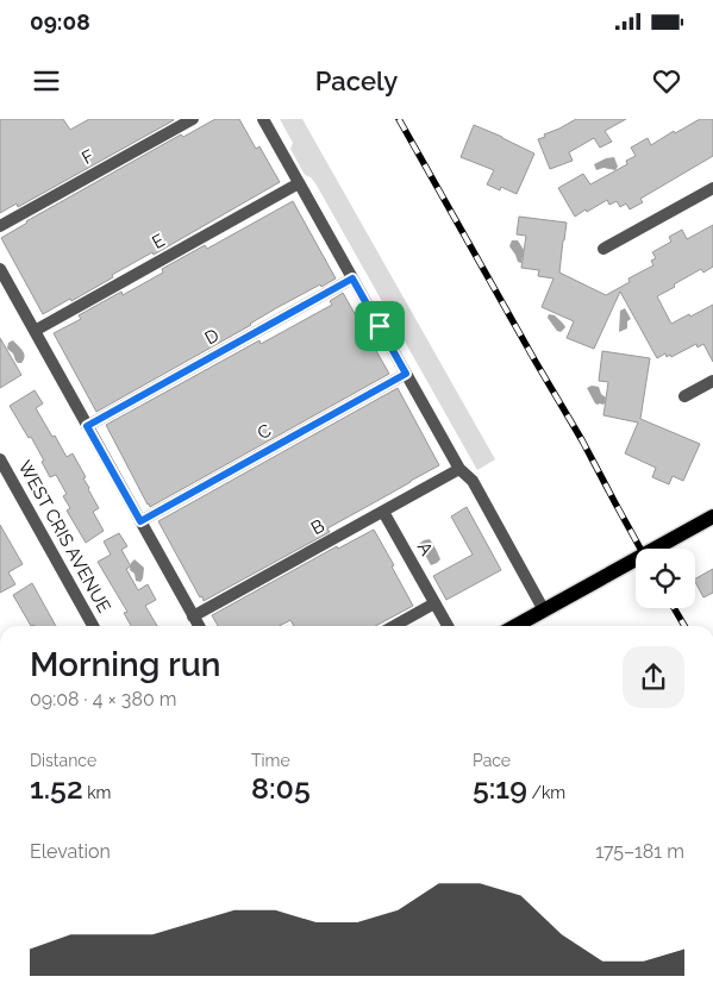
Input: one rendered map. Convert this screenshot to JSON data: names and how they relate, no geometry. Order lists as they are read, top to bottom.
{
  "streets": {
    "street": [
      "F",
      "E",
      "D",
      "C",
      "B",
      "WEST CRIS AVENUE",
      "A"
    ]
  },
  "crossings": [
    ["B", "A"]
  ],
  "page": {
    "status": "09:08",
    "header": "Pacely",
    "heading": ["Morning run", "09:08 · 4 × 380 m"],
    "stats": [
      ["Distance", "1.52 km"],
      ["Time", "8:05"],
      ["Pace", "5:19 /km"]
    ],
    "chart": ["Elevation", "175–181 m"]
  }
}
